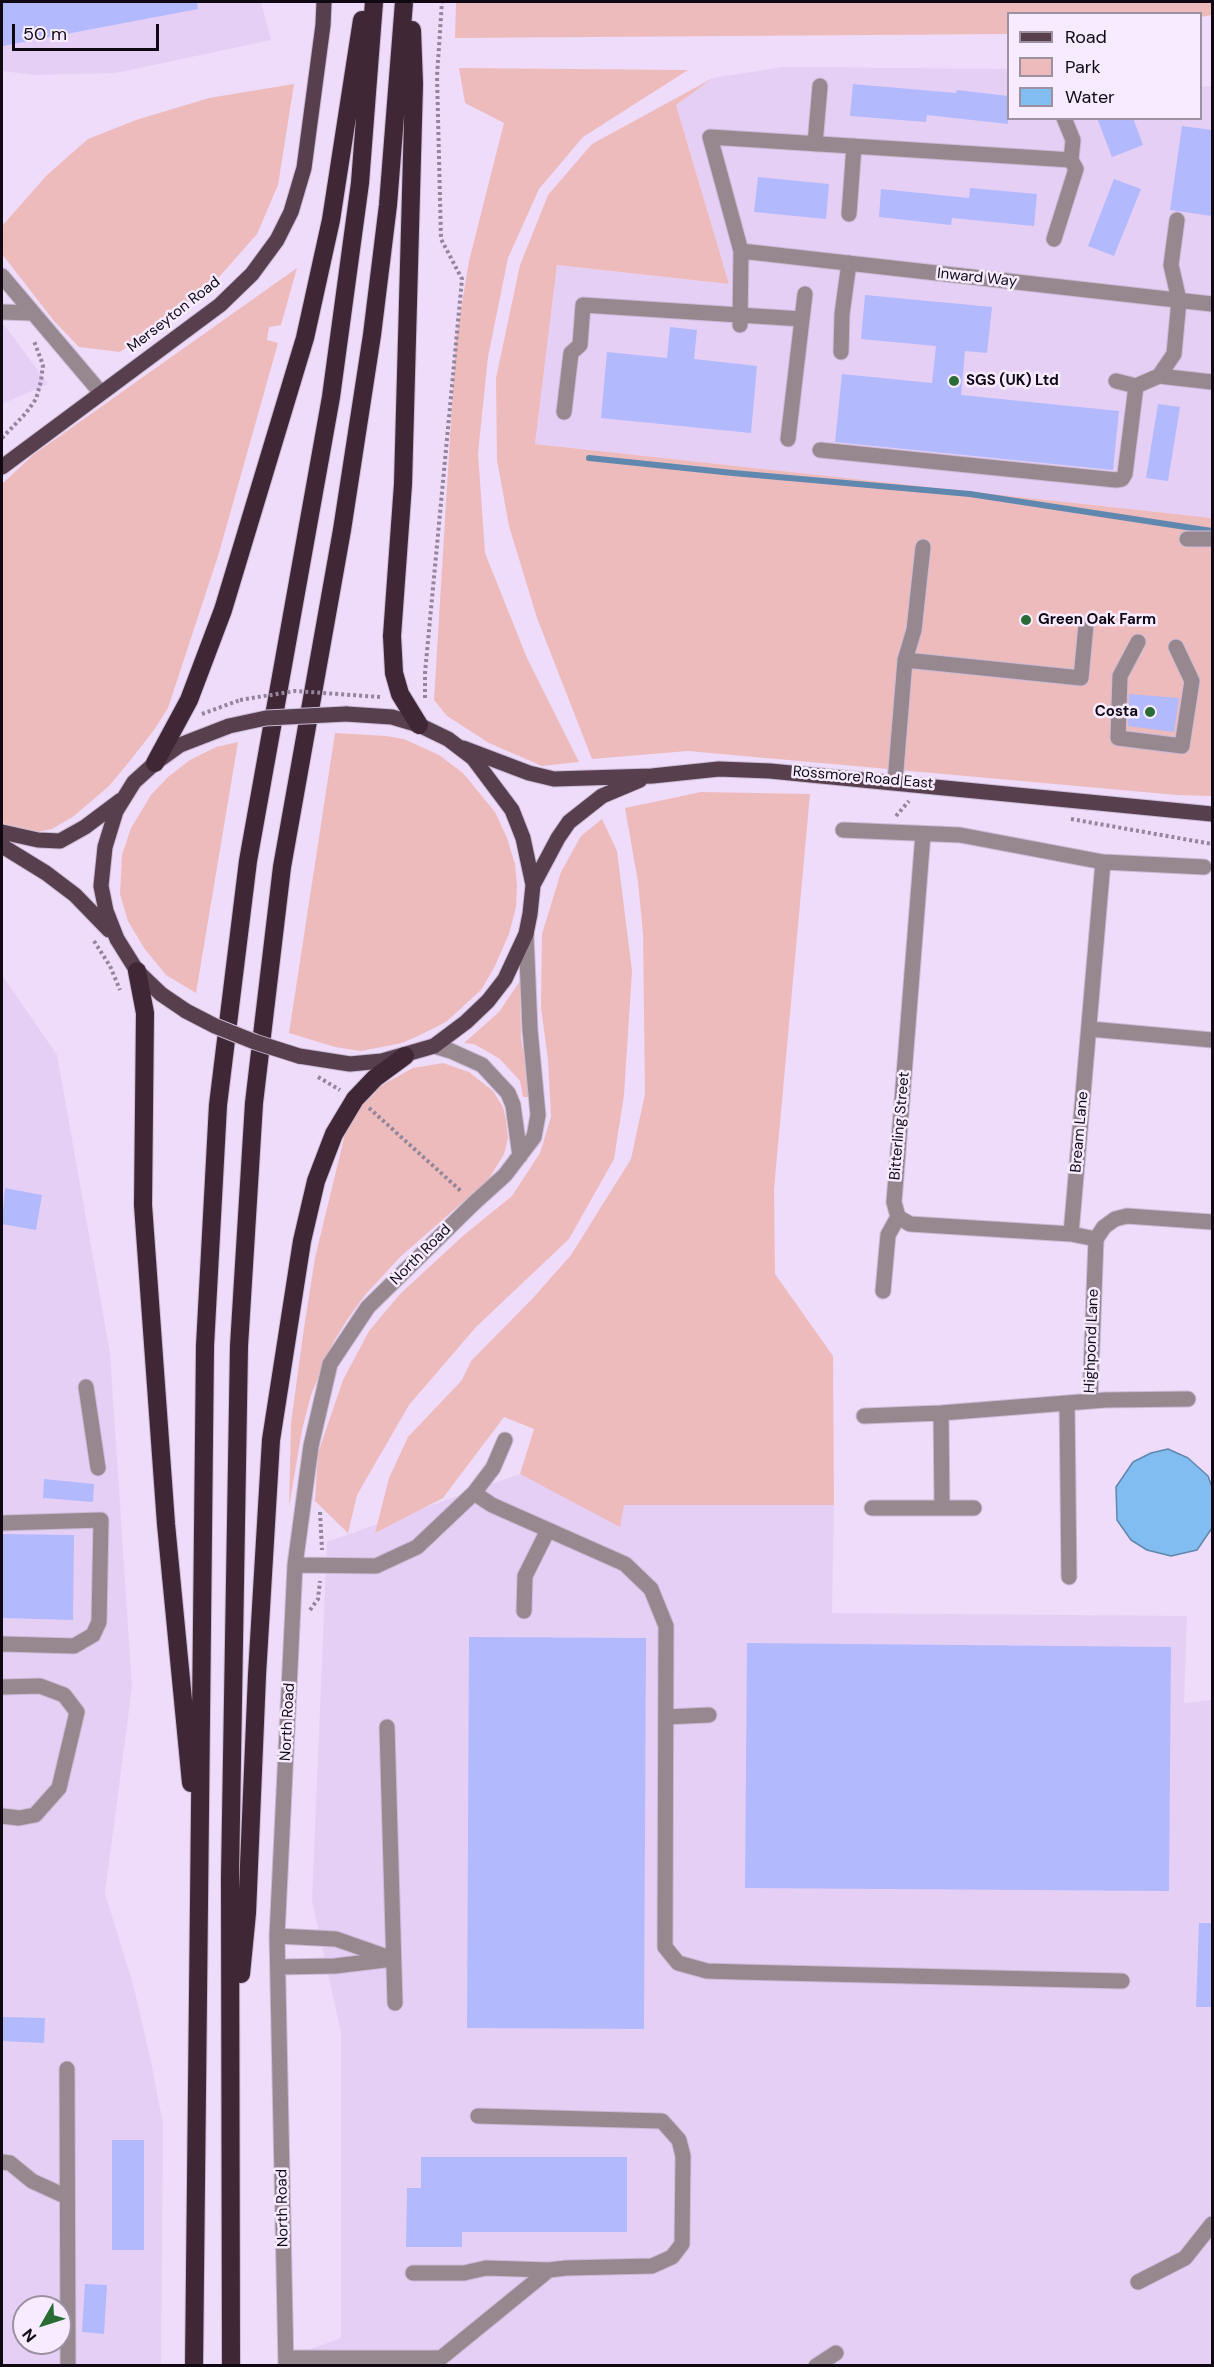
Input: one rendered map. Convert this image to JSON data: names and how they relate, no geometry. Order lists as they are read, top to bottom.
{
  "streets": {
    "main road": ["Merseyton Road", "Rossmore Road East"],
    "street": [
      "Inward Way",
      "Bitterling Street",
      "Bream Lane",
      "North Road",
      "Highpond Lane"
    ]
  },
  "places": ["SGS (UK) Ltd", "Green Oak Farm", "Costa"],
  "legend": ["Road", "Park", "Water"],
  "scale_bar": "50 m",
  "north": "bottom left"
}
